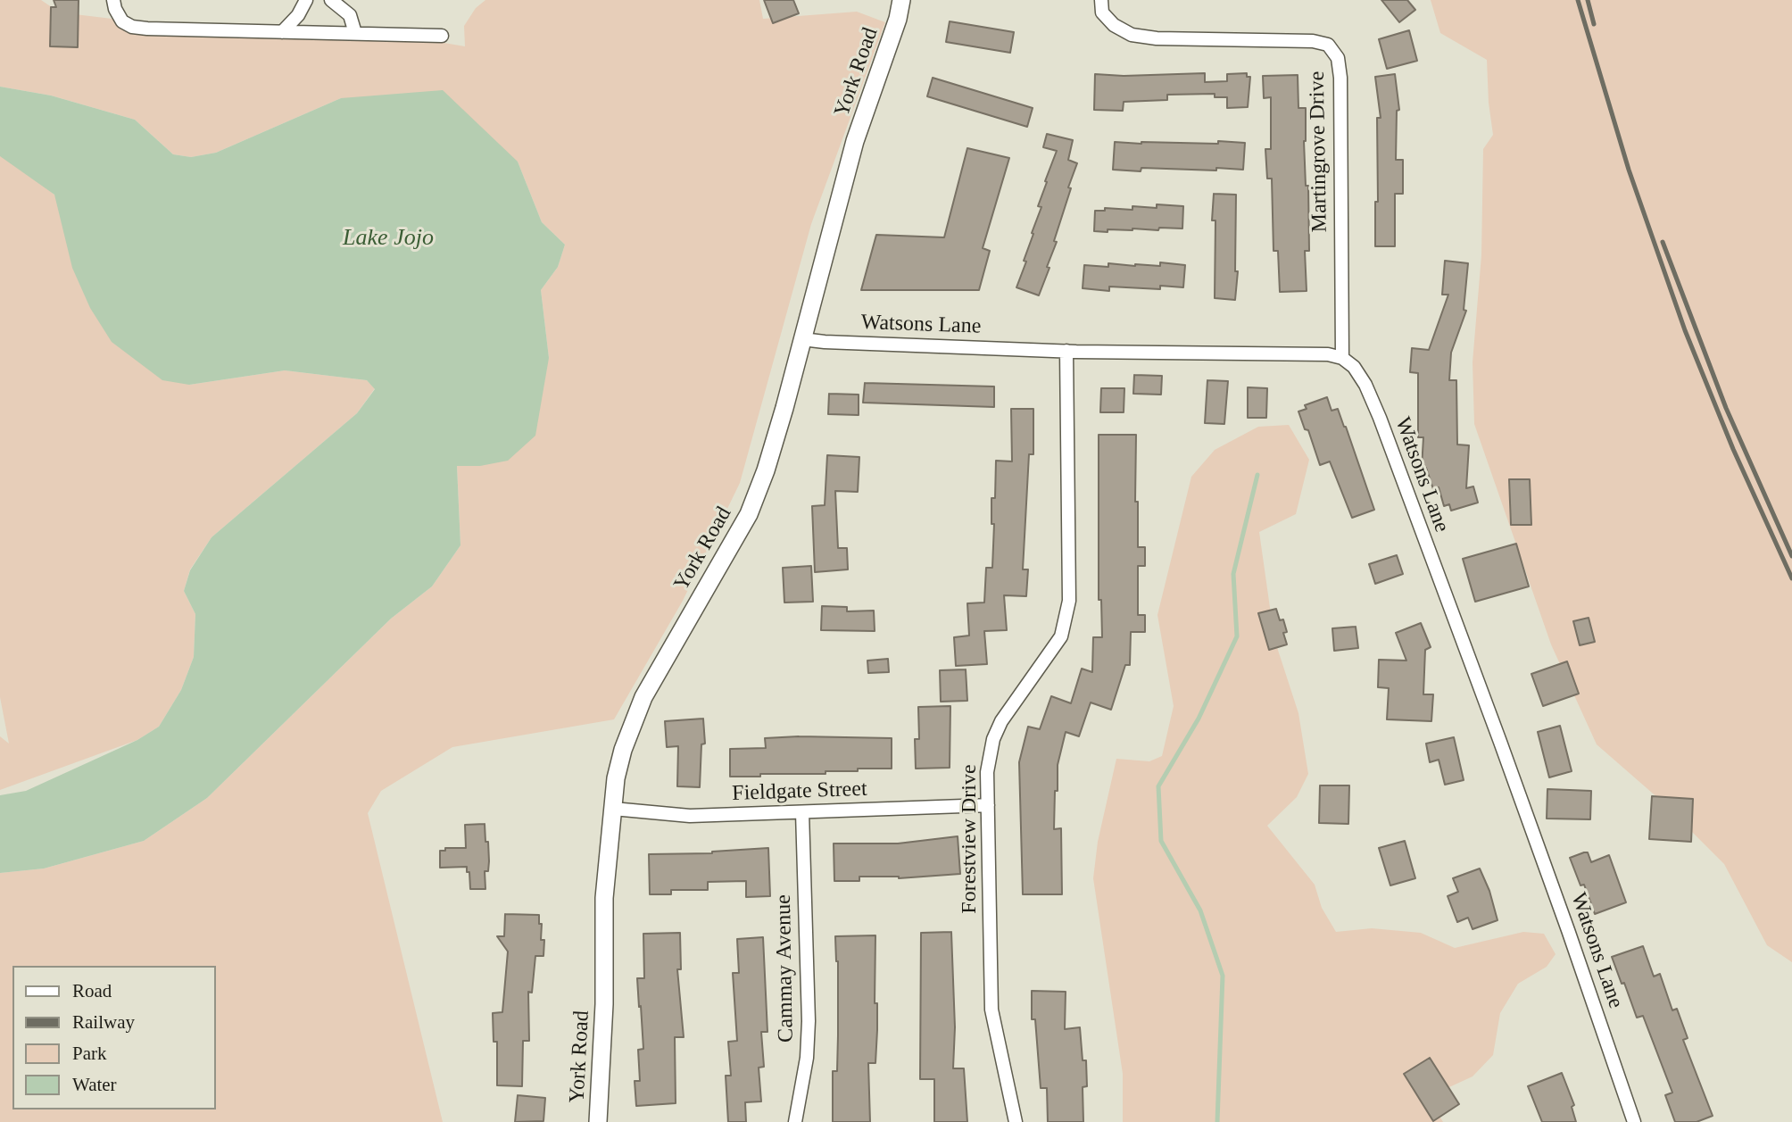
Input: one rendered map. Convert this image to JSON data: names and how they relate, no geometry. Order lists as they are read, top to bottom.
{
  "streets": {
    "street": [
      "York Road",
      "Martingrove Drive",
      "Watsons Lane",
      "Fieldgate Street",
      "Forestview Drive",
      "Cammay Avenue"
    ]
  },
  "crossings": [
    ["York Road", "Watsons Lane"],
    ["York Road", "Fieldgate Street"],
    ["Martingrove Drive", "Watsons Lane"],
    ["Watsons Lane", "Forestview Drive"],
    ["Fieldgate Street", "Forestview Drive"],
    ["Fieldgate Street", "Cammay Avenue"]
  ],
  "water": ["Lake Jojo"],
  "legend": [
    "Road",
    "Railway",
    "Park",
    "Water"
  ]
}
